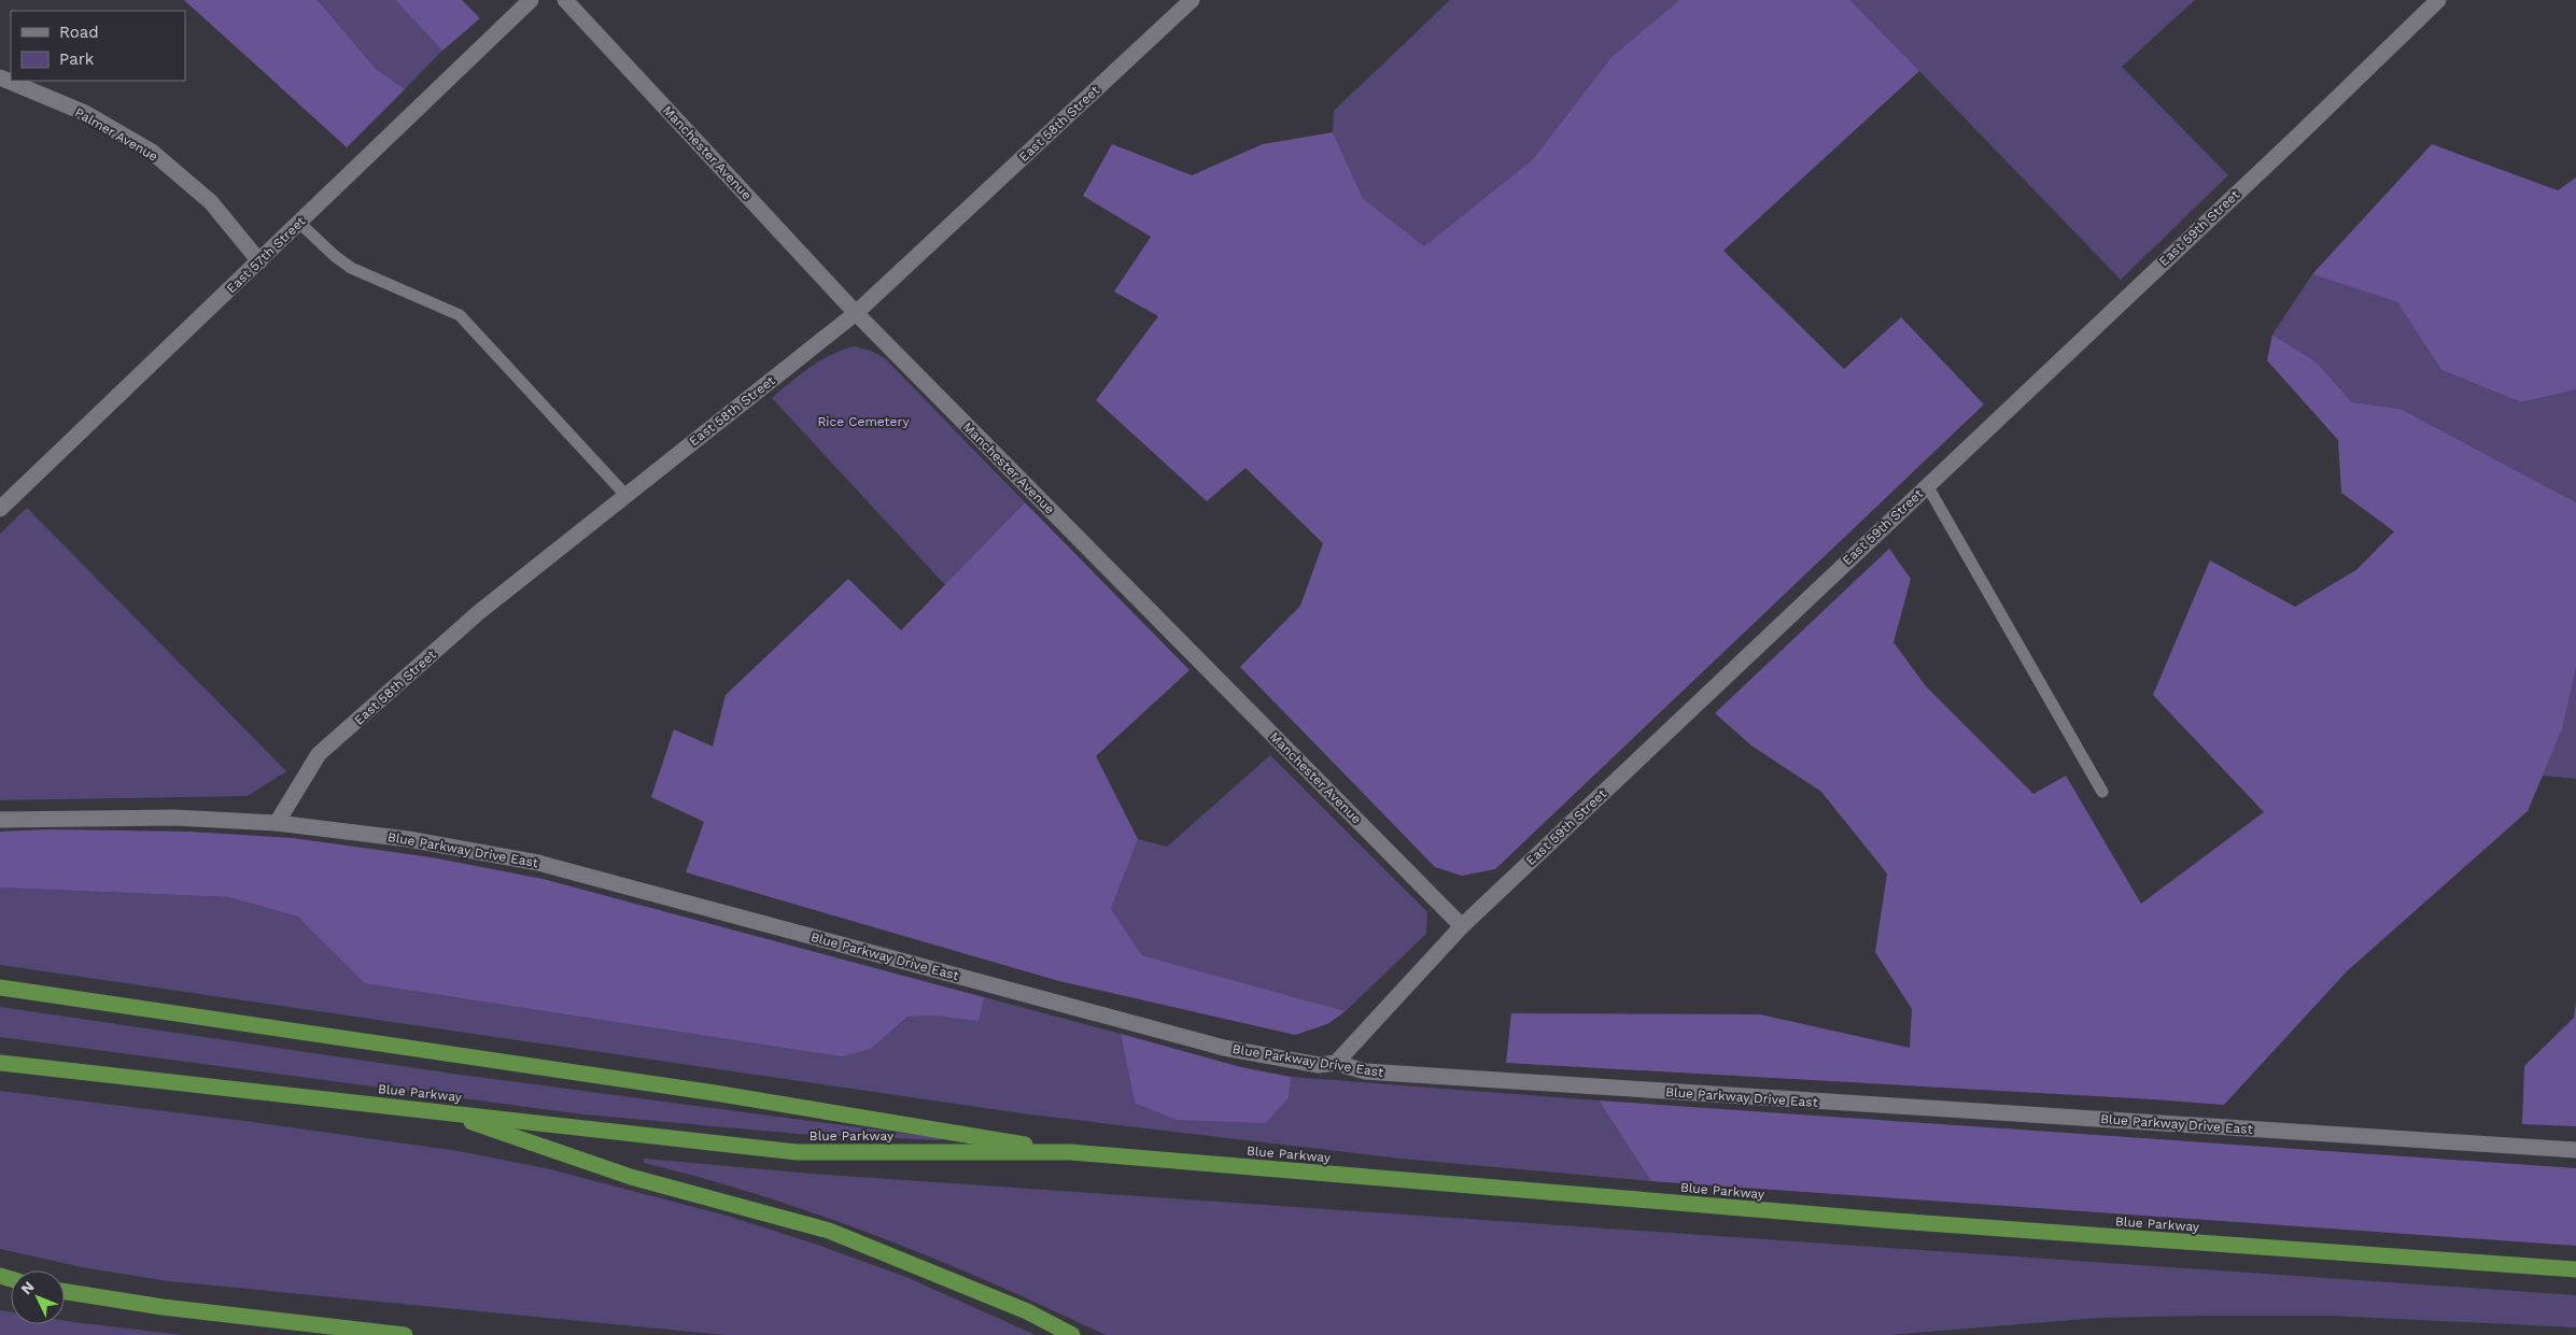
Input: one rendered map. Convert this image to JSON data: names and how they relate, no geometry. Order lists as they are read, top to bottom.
{
  "streets": {
    "highway": ["Blue Parkway"],
    "street": [
      "East 58th Street",
      "Palmer Avenue",
      "Manchester Avenue",
      "East 59th Street",
      "East 57th Street",
      "Blue Parkway Drive East"
    ]
  },
  "crossings": [
    ["East 58th Street", "Manchester Avenue"],
    ["East 58th Street", "Blue Parkway Drive East"],
    ["Palmer Avenue", "East 57th Street"],
    ["Manchester Avenue", "East 59th Street"],
    ["East 59th Street", "Blue Parkway Drive East"]
  ],
  "parks": ["Rice Cemetery"],
  "legend": ["Road", "Park"],
  "north": "top left"
}
